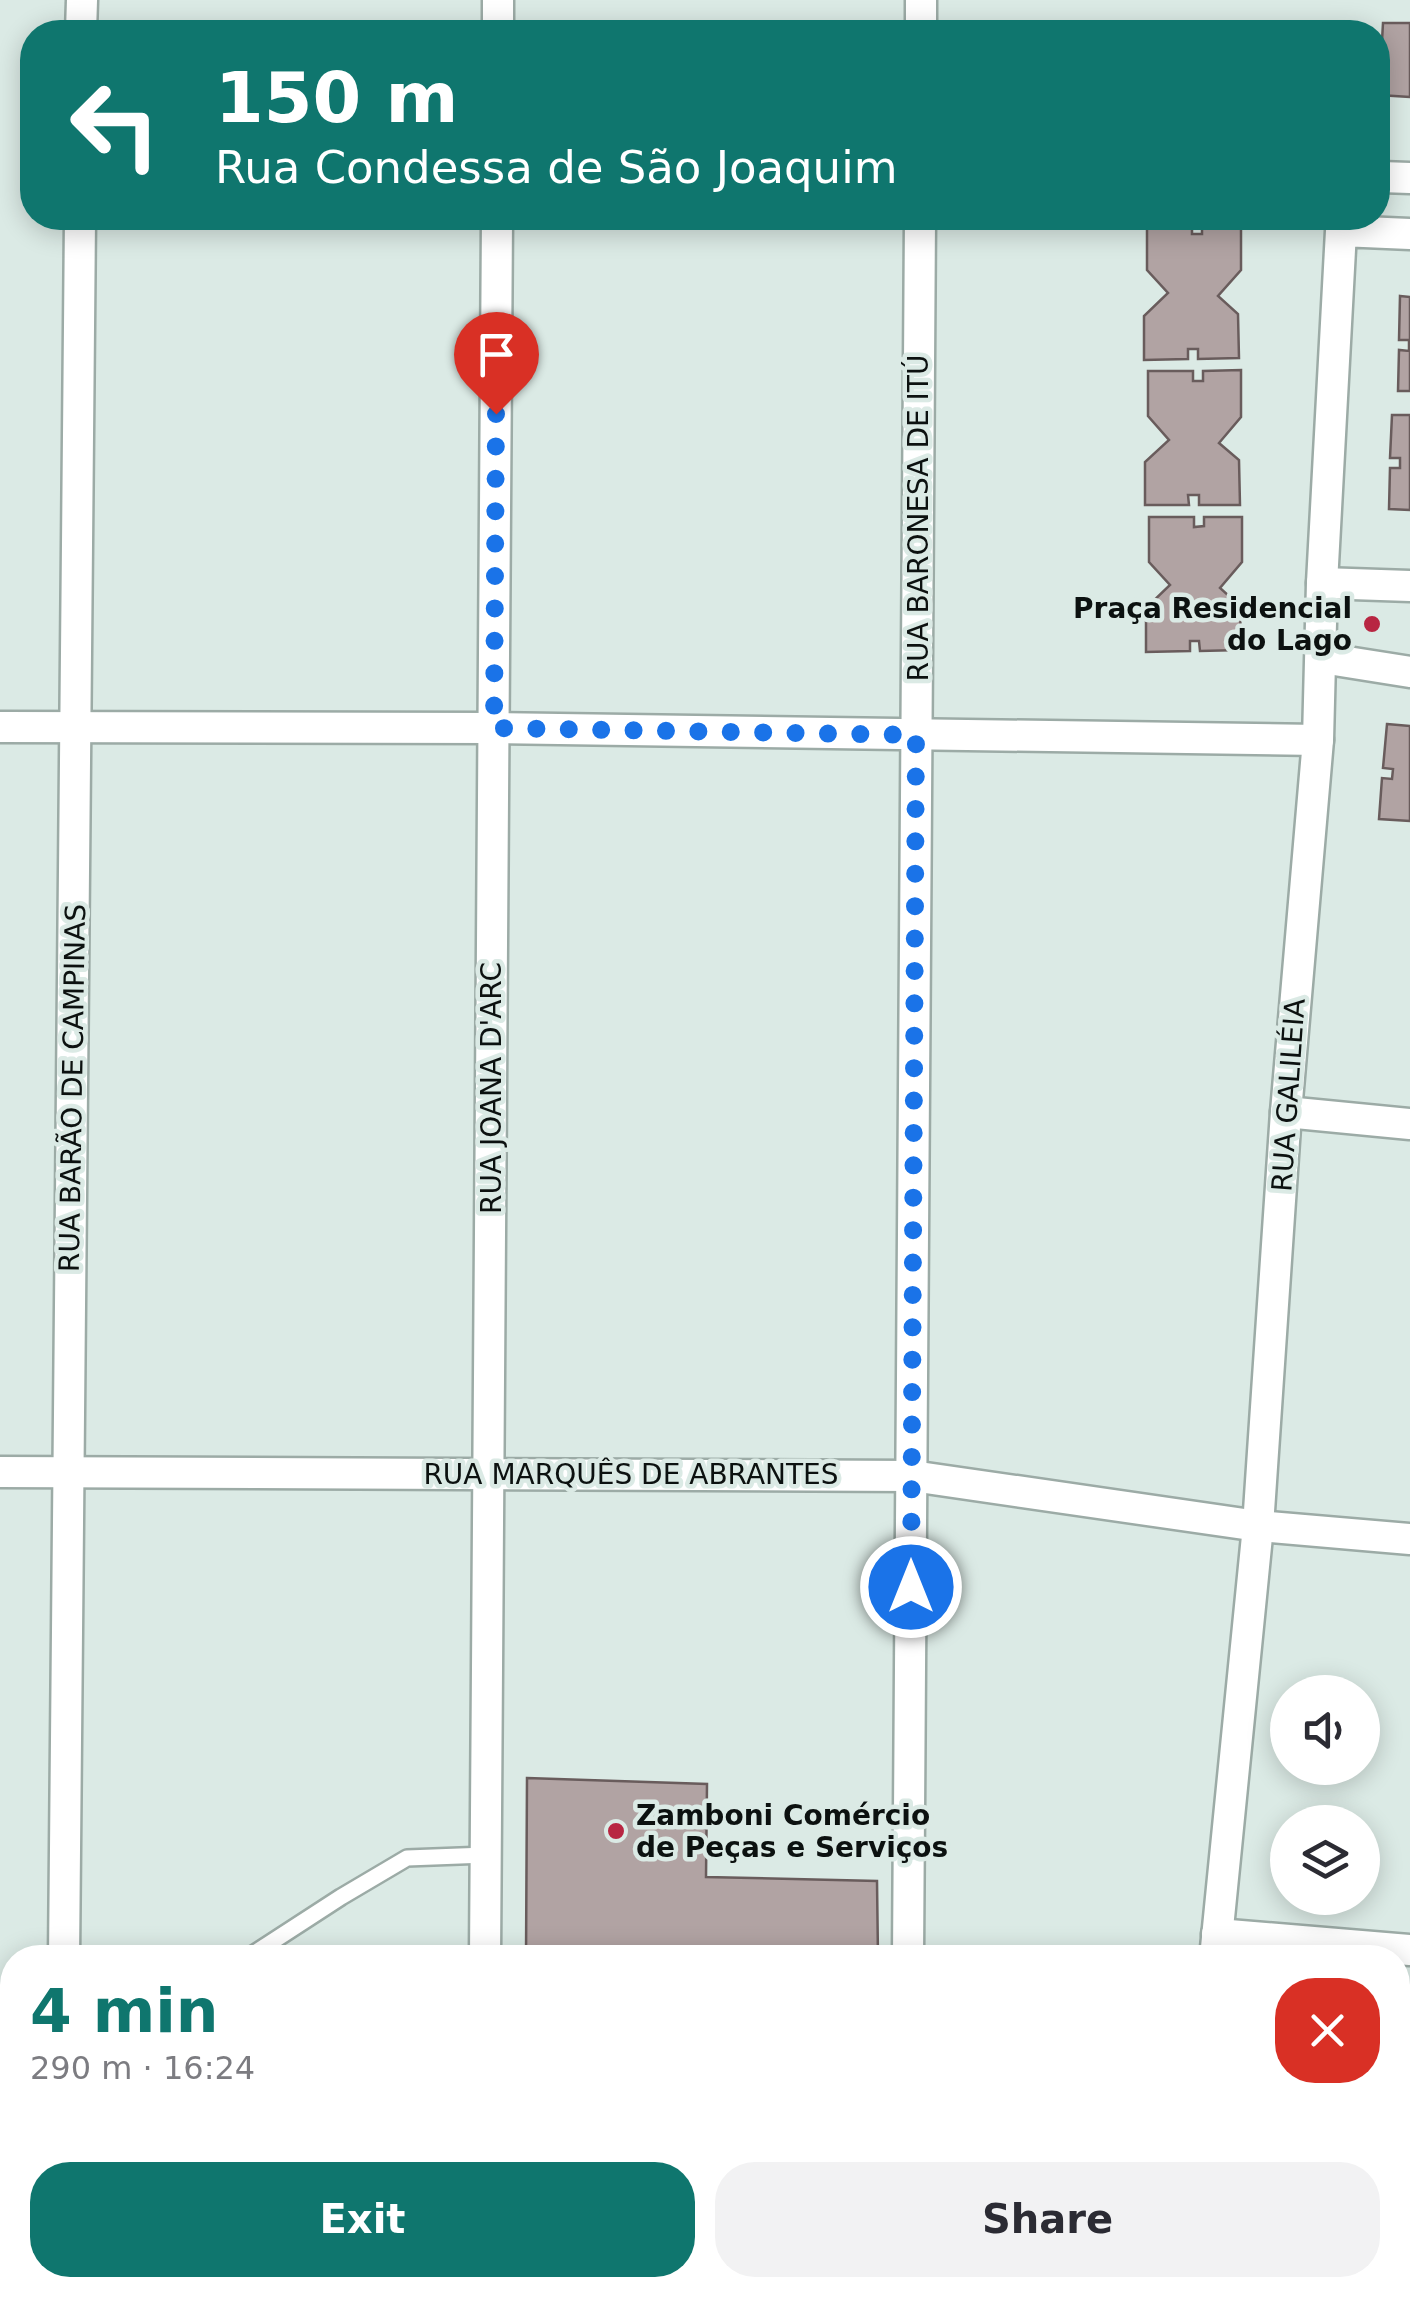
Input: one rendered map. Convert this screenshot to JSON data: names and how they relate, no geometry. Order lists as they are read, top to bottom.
{
  "streets": {
    "street": [
      "RUA BARONESA DE ITÚ",
      "RUA BARÃO DE CAMPINAS",
      "RUA JOANA D'ARC",
      "RUA GALILÉIA",
      "RUA MARQUÊS DE ABRANTES"
    ]
  },
  "crossings": [
    ["RUA BARONESA DE ITÚ", "RUA MARQUÊS DE ABRANTES"],
    ["RUA BARÃO DE CAMPINAS", "RUA MARQUÊS DE ABRANTES"],
    ["RUA JOANA D'ARC", "RUA MARQUÊS DE ABRANTES"],
    ["RUA GALILÉIA", "RUA MARQUÊS DE ABRANTES"]
  ],
  "places": ["Praça Residencial do Lago", "Zamboni Comércio de Peças e Serviços"],
  "page": {
    "turn": ["150 m", "Rua Condessa de São Joaquim"],
    "heading": ["4 min", "290 m · 16:24"],
    "buttons": ["Exit", "Share"]
  }
}
